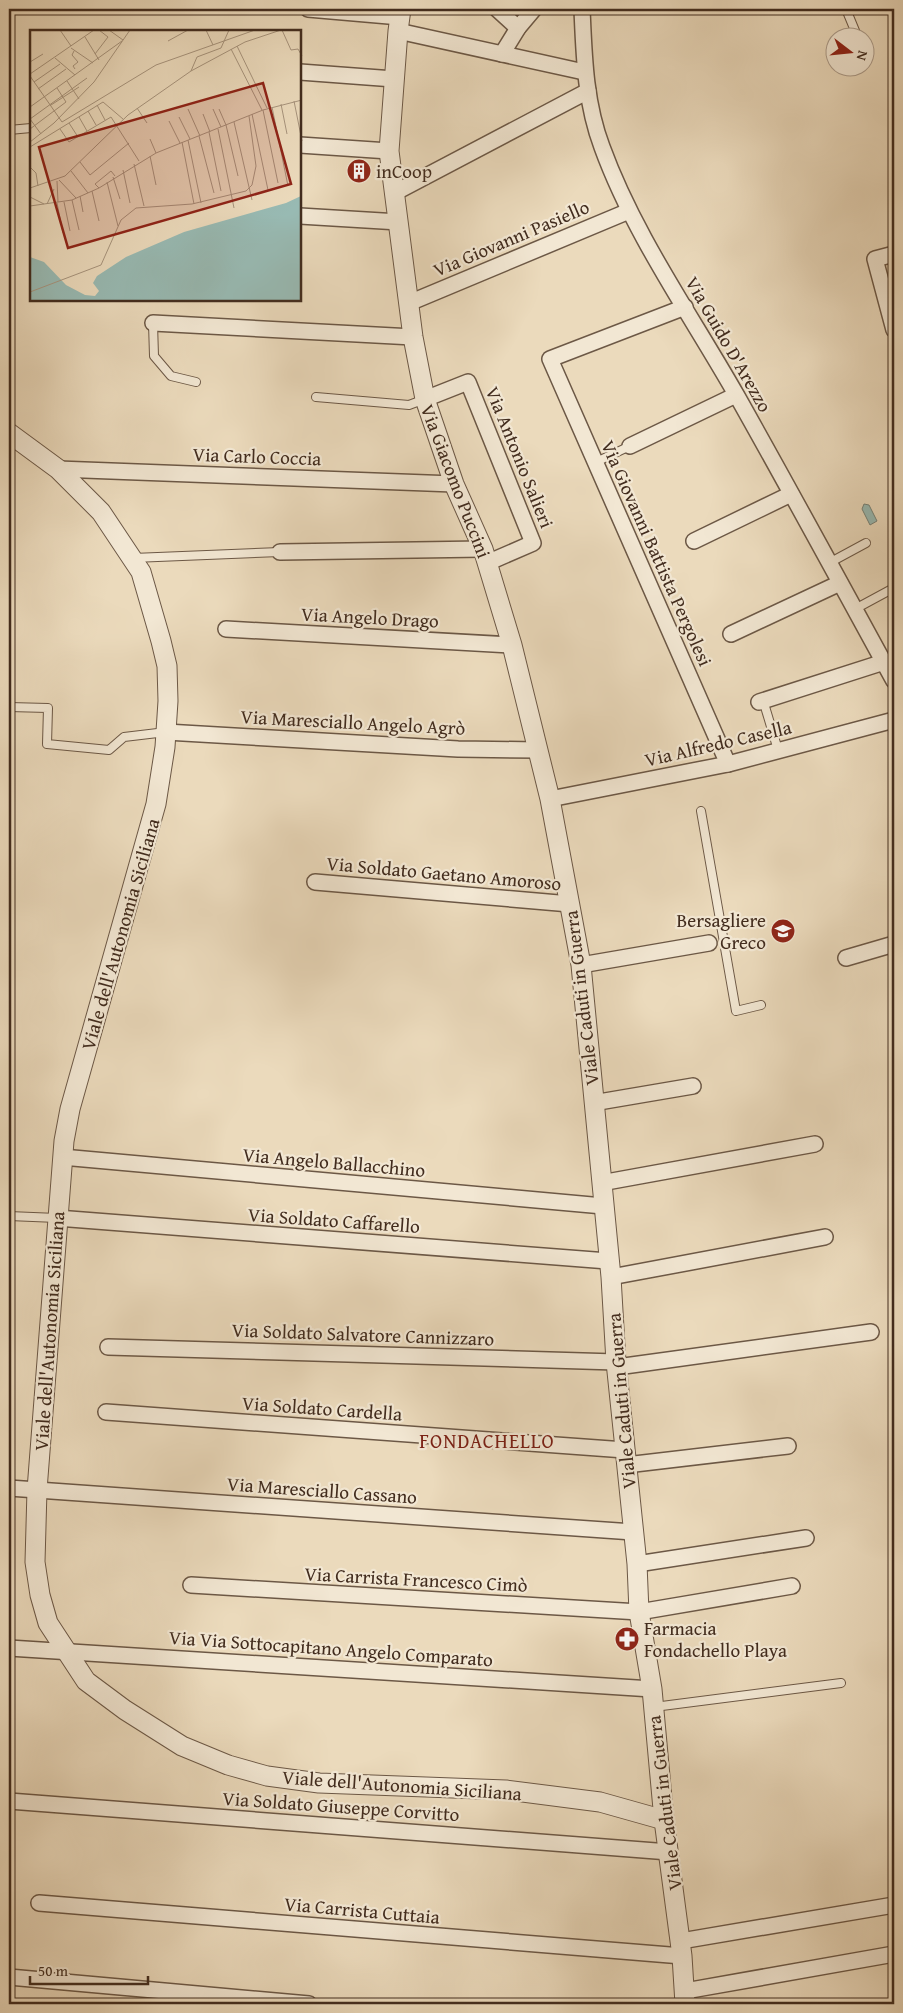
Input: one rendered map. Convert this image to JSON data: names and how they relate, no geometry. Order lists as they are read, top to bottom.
{
  "streets": {
    "street": [
      "Via Giovanni Pasiello",
      "Via Guido D'Arezzo",
      "Via Carlo Coccia",
      "Via Antonio Salieri",
      "Via Giacomo Puccini",
      "Via Giovanni Battista Pergolesi",
      "Via Angelo Drago",
      "Via Maresciallo Angelo Agrò",
      "Via Alfredo Casella",
      "Via Soldato Gaetano Amoroso",
      "Viale dell'Autonomia Siciliana",
      "Viale Caduti in Guerra",
      "Via Angelo Ballacchino",
      "Via Soldato Caffarello",
      "Via Soldato Salvatore Cannizzaro",
      "Via Soldato Cardella",
      "Via Maresciallo Cassano",
      "Via Carrista Francesco Cimò",
      "Via Via Sottocapitano Angelo Comparato",
      "Via Soldato Giuseppe Corvitto",
      "Via Carrista Cuttaia"
    ]
  },
  "crossings": [
    ["Via Giovanni Pasiello", "Via Guido D'Arezzo"],
    ["Via Giovanni Pasiello", "Via Giacomo Puccini"],
    ["Via Guido D'Arezzo", "Via Giovanni Battista Pergolesi"],
    ["Via Carlo Coccia", "Via Giacomo Puccini"],
    ["Via Carlo Coccia", "Viale dell'Autonomia Siciliana"],
    ["Via Antonio Salieri", "Via Giacomo Puccini"],
    ["Via Giacomo Puccini", "Via Angelo Drago"],
    ["Via Giacomo Puccini", "Via Maresciallo Angelo Agrò"],
    ["Via Giacomo Puccini", "Via Alfredo Casella"],
    ["Via Giacomo Puccini", "Viale Caduti in Guerra"],
    ["Via Giovanni Battista Pergolesi", "Via Alfredo Casella"],
    ["Via Maresciallo Angelo Agrò", "Viale dell'Autonomia Siciliana"],
    ["Via Alfredo Casella", "Viale Caduti in Guerra"],
    ["Via Soldato Gaetano Amoroso", "Viale Caduti in Guerra"],
    ["Viale dell'Autonomia Siciliana", "Viale Caduti in Guerra"],
    ["Viale dell'Autonomia Siciliana", "Via Angelo Ballacchino"],
    ["Viale dell'Autonomia Siciliana", "Via Soldato Caffarello"],
    ["Viale dell'Autonomia Siciliana", "Via Maresciallo Cassano"],
    ["Viale dell'Autonomia Siciliana", "Via Via Sottocapitano Angelo Comparato"],
    ["Viale Caduti in Guerra", "Via Angelo Ballacchino"],
    ["Viale Caduti in Guerra", "Via Soldato Caffarello"],
    ["Viale Caduti in Guerra", "Via Soldato Salvatore Cannizzaro"],
    ["Viale Caduti in Guerra", "Via Soldato Cardella"],
    ["Viale Caduti in Guerra", "Via Maresciallo Cassano"],
    ["Viale Caduti in Guerra", "Via Carrista Francesco Cimò"],
    ["Viale Caduti in Guerra", "Via Via Sottocapitano Angelo Comparato"],
    ["Viale Caduti in Guerra", "Via Soldato Giuseppe Corvitto"],
    ["Viale Caduti in Guerra", "Via Carrista Cuttaia"]
  ],
  "districts": ["FONDACHELLO"],
  "places": {
    "building": ["inCoop"],
    "school or university": ["Bersagliere Greco"],
    "pharmacy": ["Farmacia Fondachello Playa"]
  },
  "scale_bar": "50 m",
  "north": "right"
}
